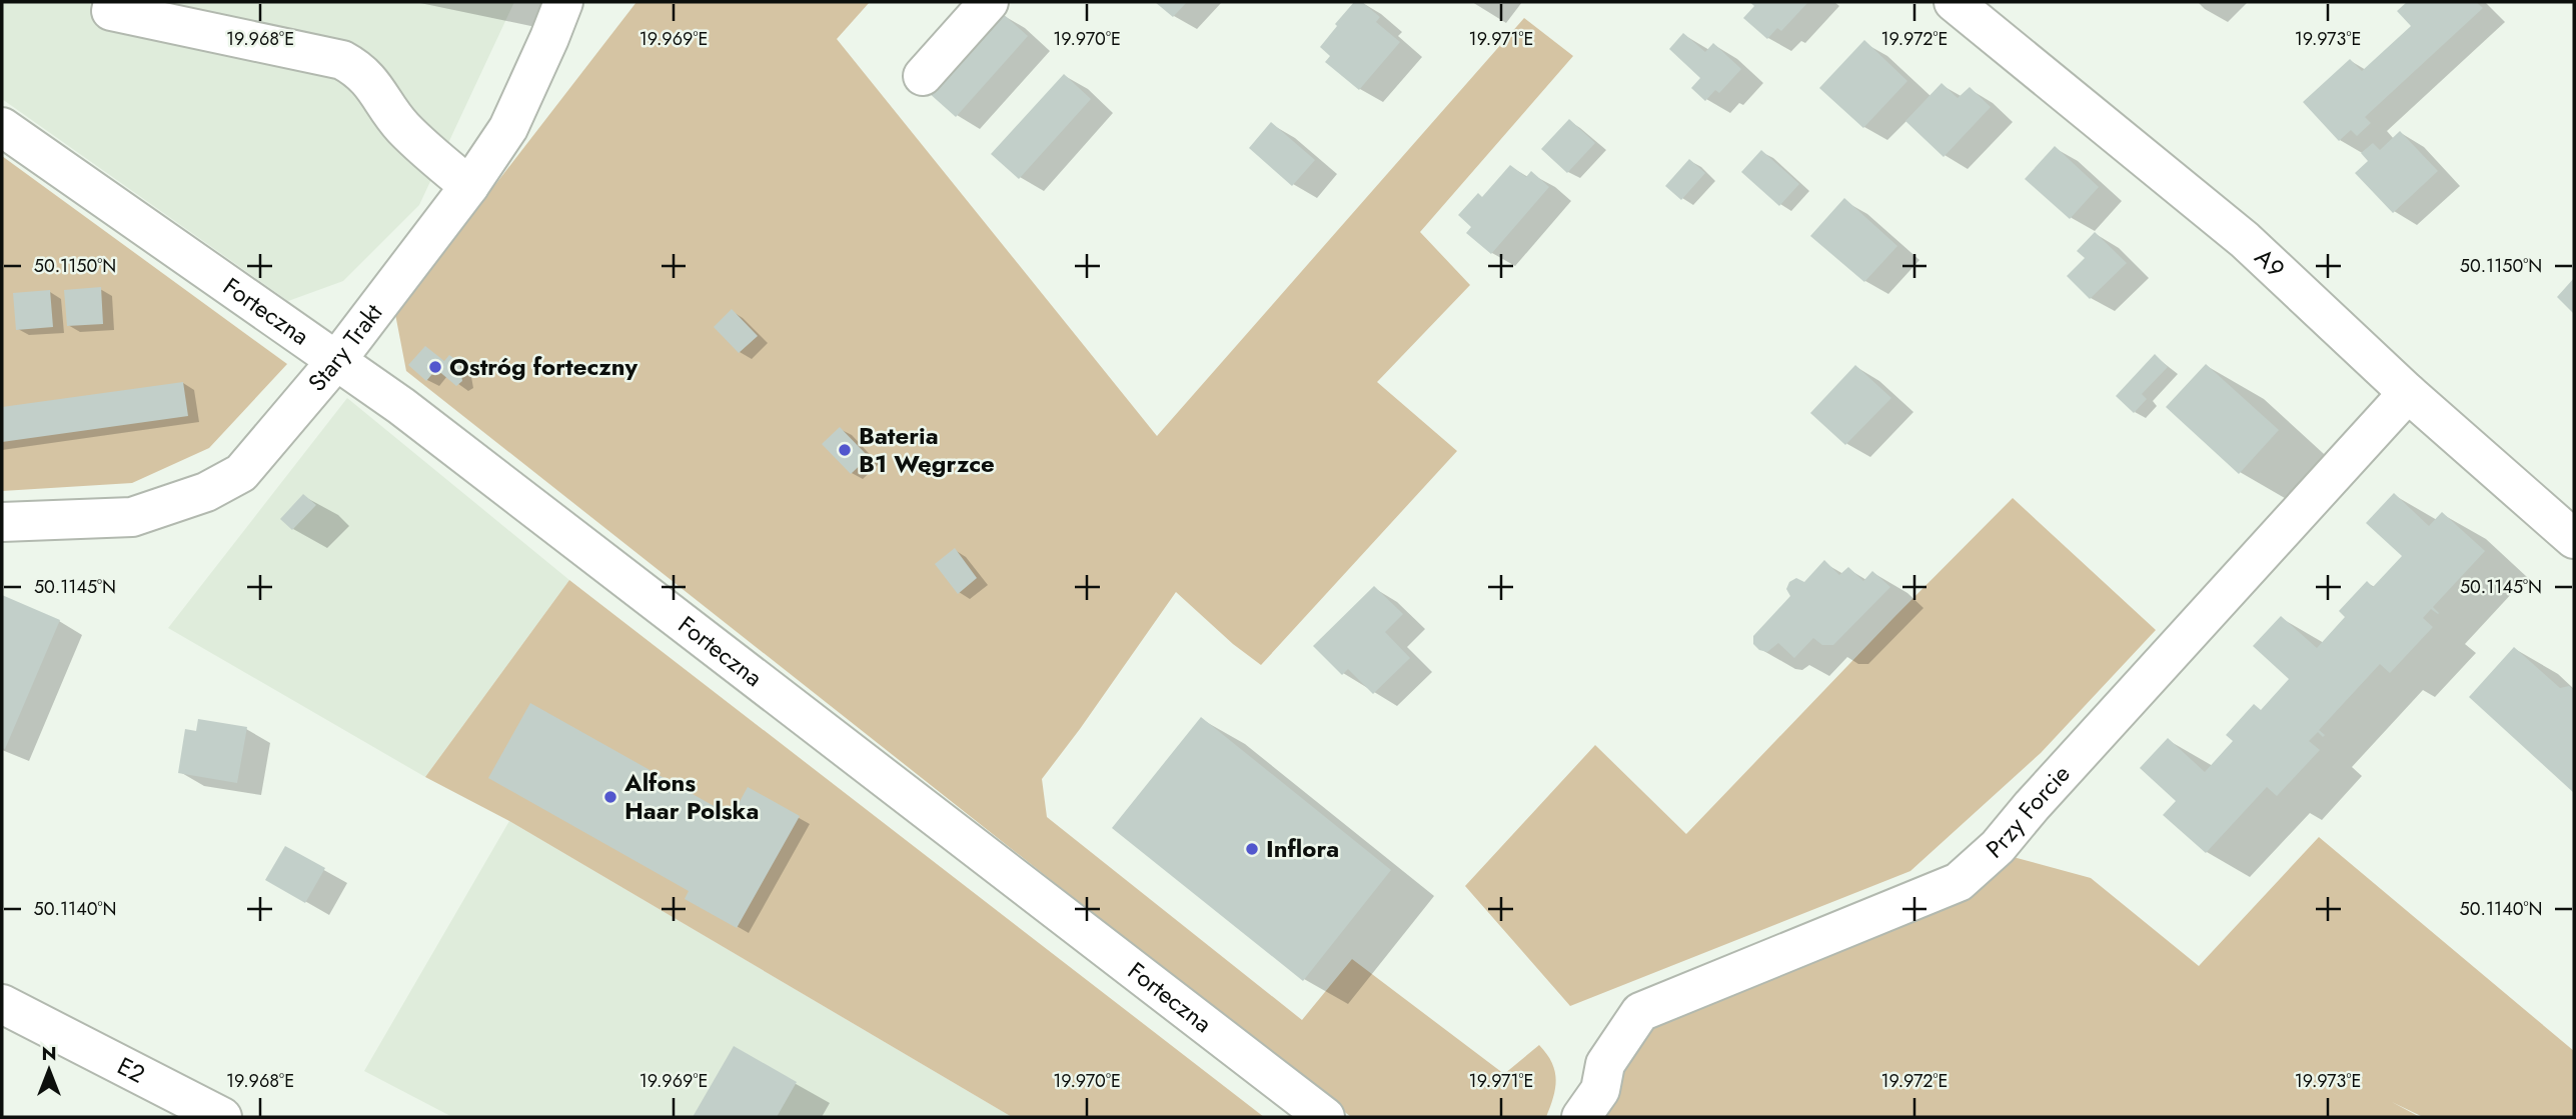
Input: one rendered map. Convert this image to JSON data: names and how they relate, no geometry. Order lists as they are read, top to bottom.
{
  "streets": {
    "street": [
      "A9",
      "Forteczna",
      "Stary Trakt",
      "Przy Forcie",
      "E2"
    ]
  },
  "crossings": [
    ["A9", "Przy Forcie"],
    ["Forteczna", "Stary Trakt"]
  ],
  "places": [
    "Ostróg forteczny",
    "Bateria B1 Węgrzce",
    "Alfons Haar Polska",
    "Inflora"
  ],
  "north": "top",
  "coordinates": [
    "19.968°E",
    "19.969°E",
    "19.970°E",
    "19.971°E",
    "19.972°E",
    "19.973°E",
    "50.1150°N",
    "50.1145°N",
    "50.1140°N"
  ]
}
